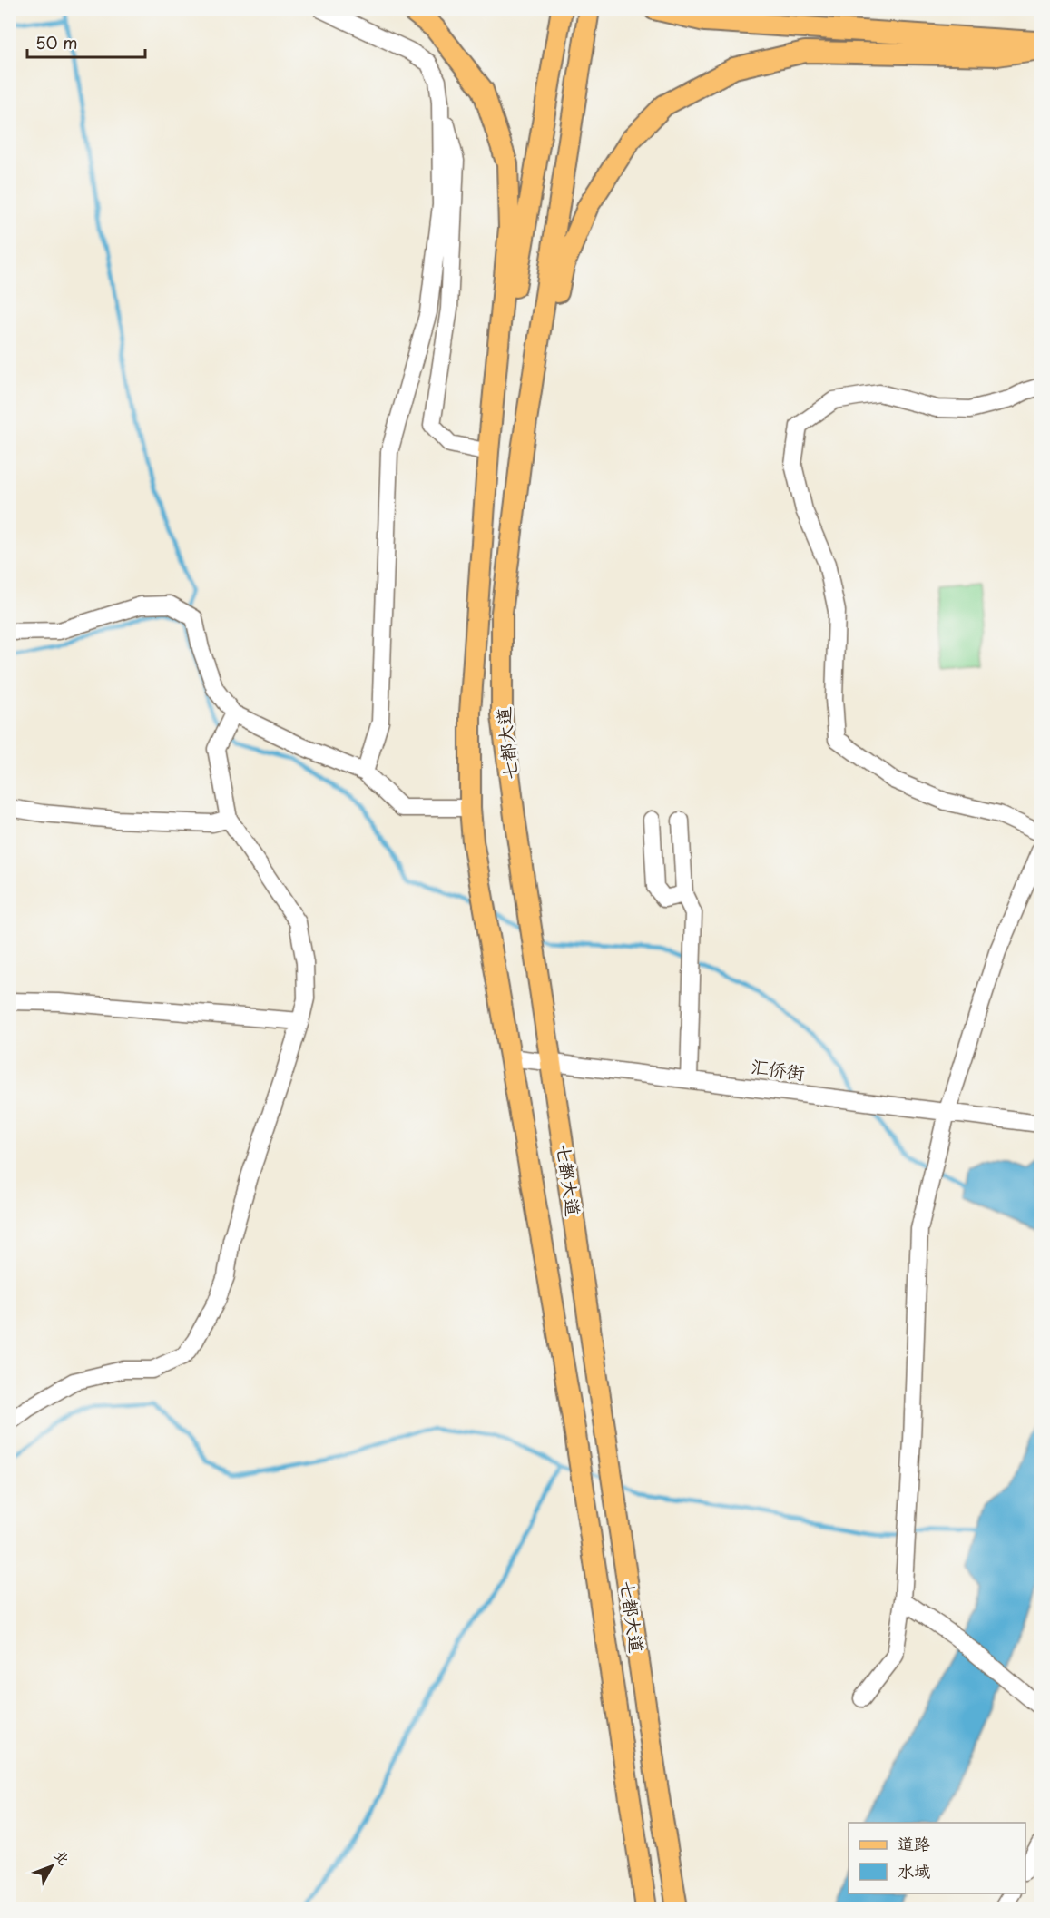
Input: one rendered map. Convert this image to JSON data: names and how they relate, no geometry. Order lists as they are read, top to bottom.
{
  "streets": {
    "main road": ["七都大道"],
    "street": ["汇侨街"]
  },
  "crossings": [
    ["七都大道", "汇侨街"]
  ],
  "legend": ["道路", "水域"],
  "scale_bar": "50 m",
  "north": "top right"
}
